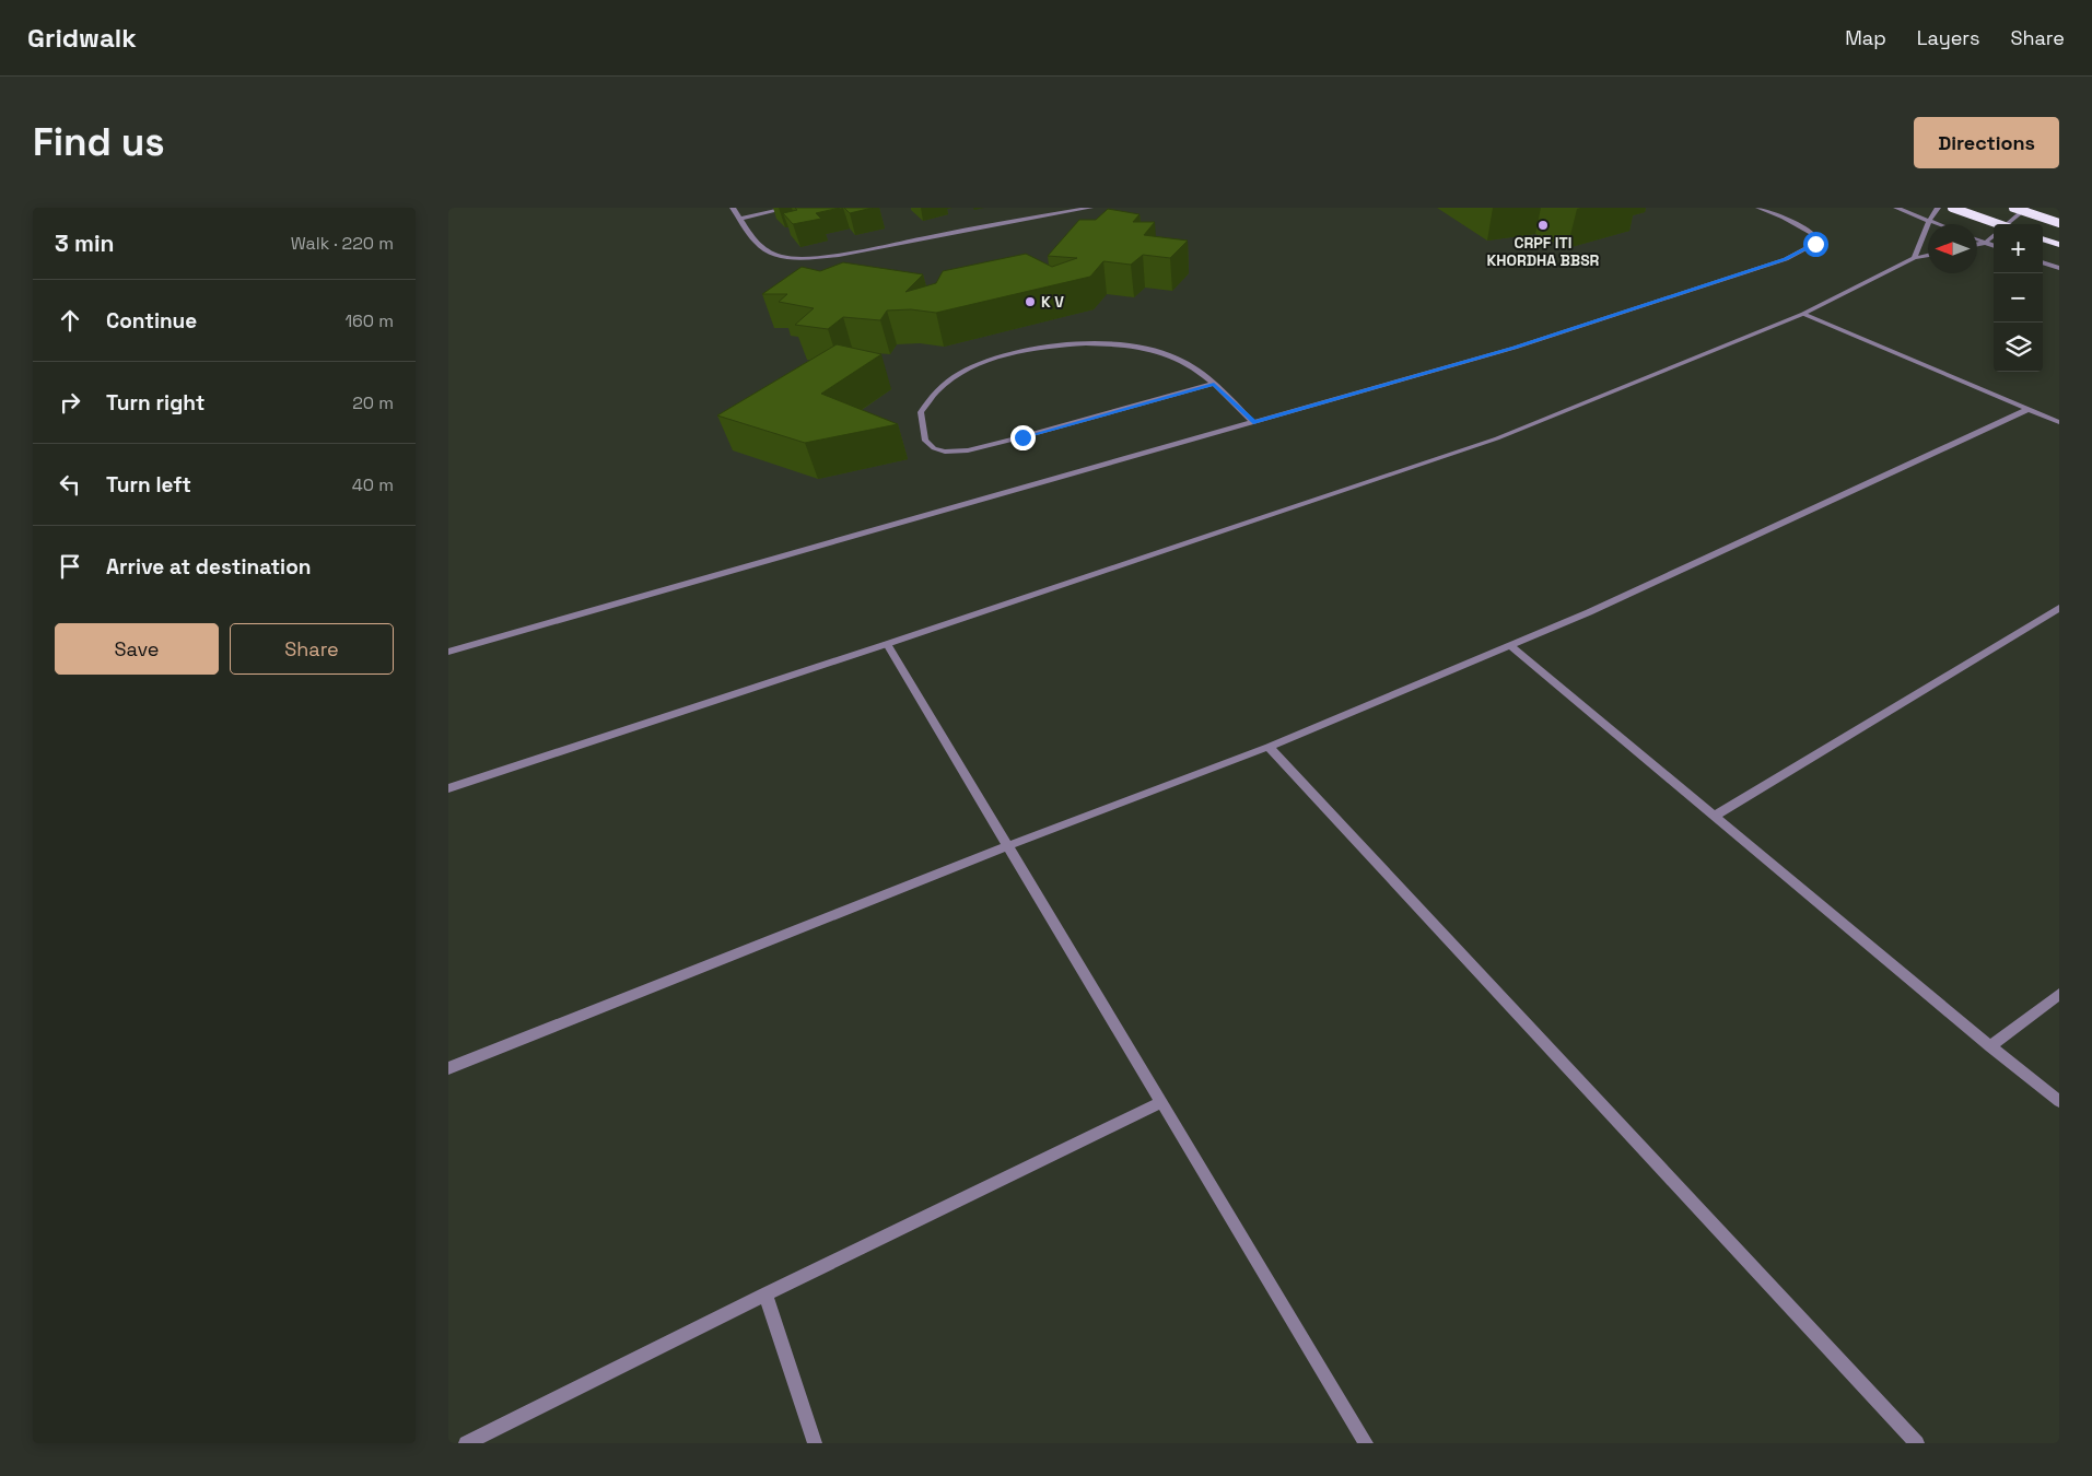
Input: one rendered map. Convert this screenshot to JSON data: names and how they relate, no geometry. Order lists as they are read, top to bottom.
{
  "places": ["CRPF ITI KHORDHA BBSR", "K V"],
  "north": "left",
  "page": {
    "header": "Gridwalk",
    "nav": ["Map", "Layers", "Share"],
    "buttons": [
      "Directions",
      ["Save", "Share"]
    ],
    "title": "Find us",
    "heading": ["3 min", "Walk · 220 m"],
    "map_buttons": ["+", "−"],
    "list": [
      ["Continue", "160 m"],
      ["Turn right", "20 m"],
      ["Turn left", "40 m"],
      "Arrive at destination"
    ]
  }
}
